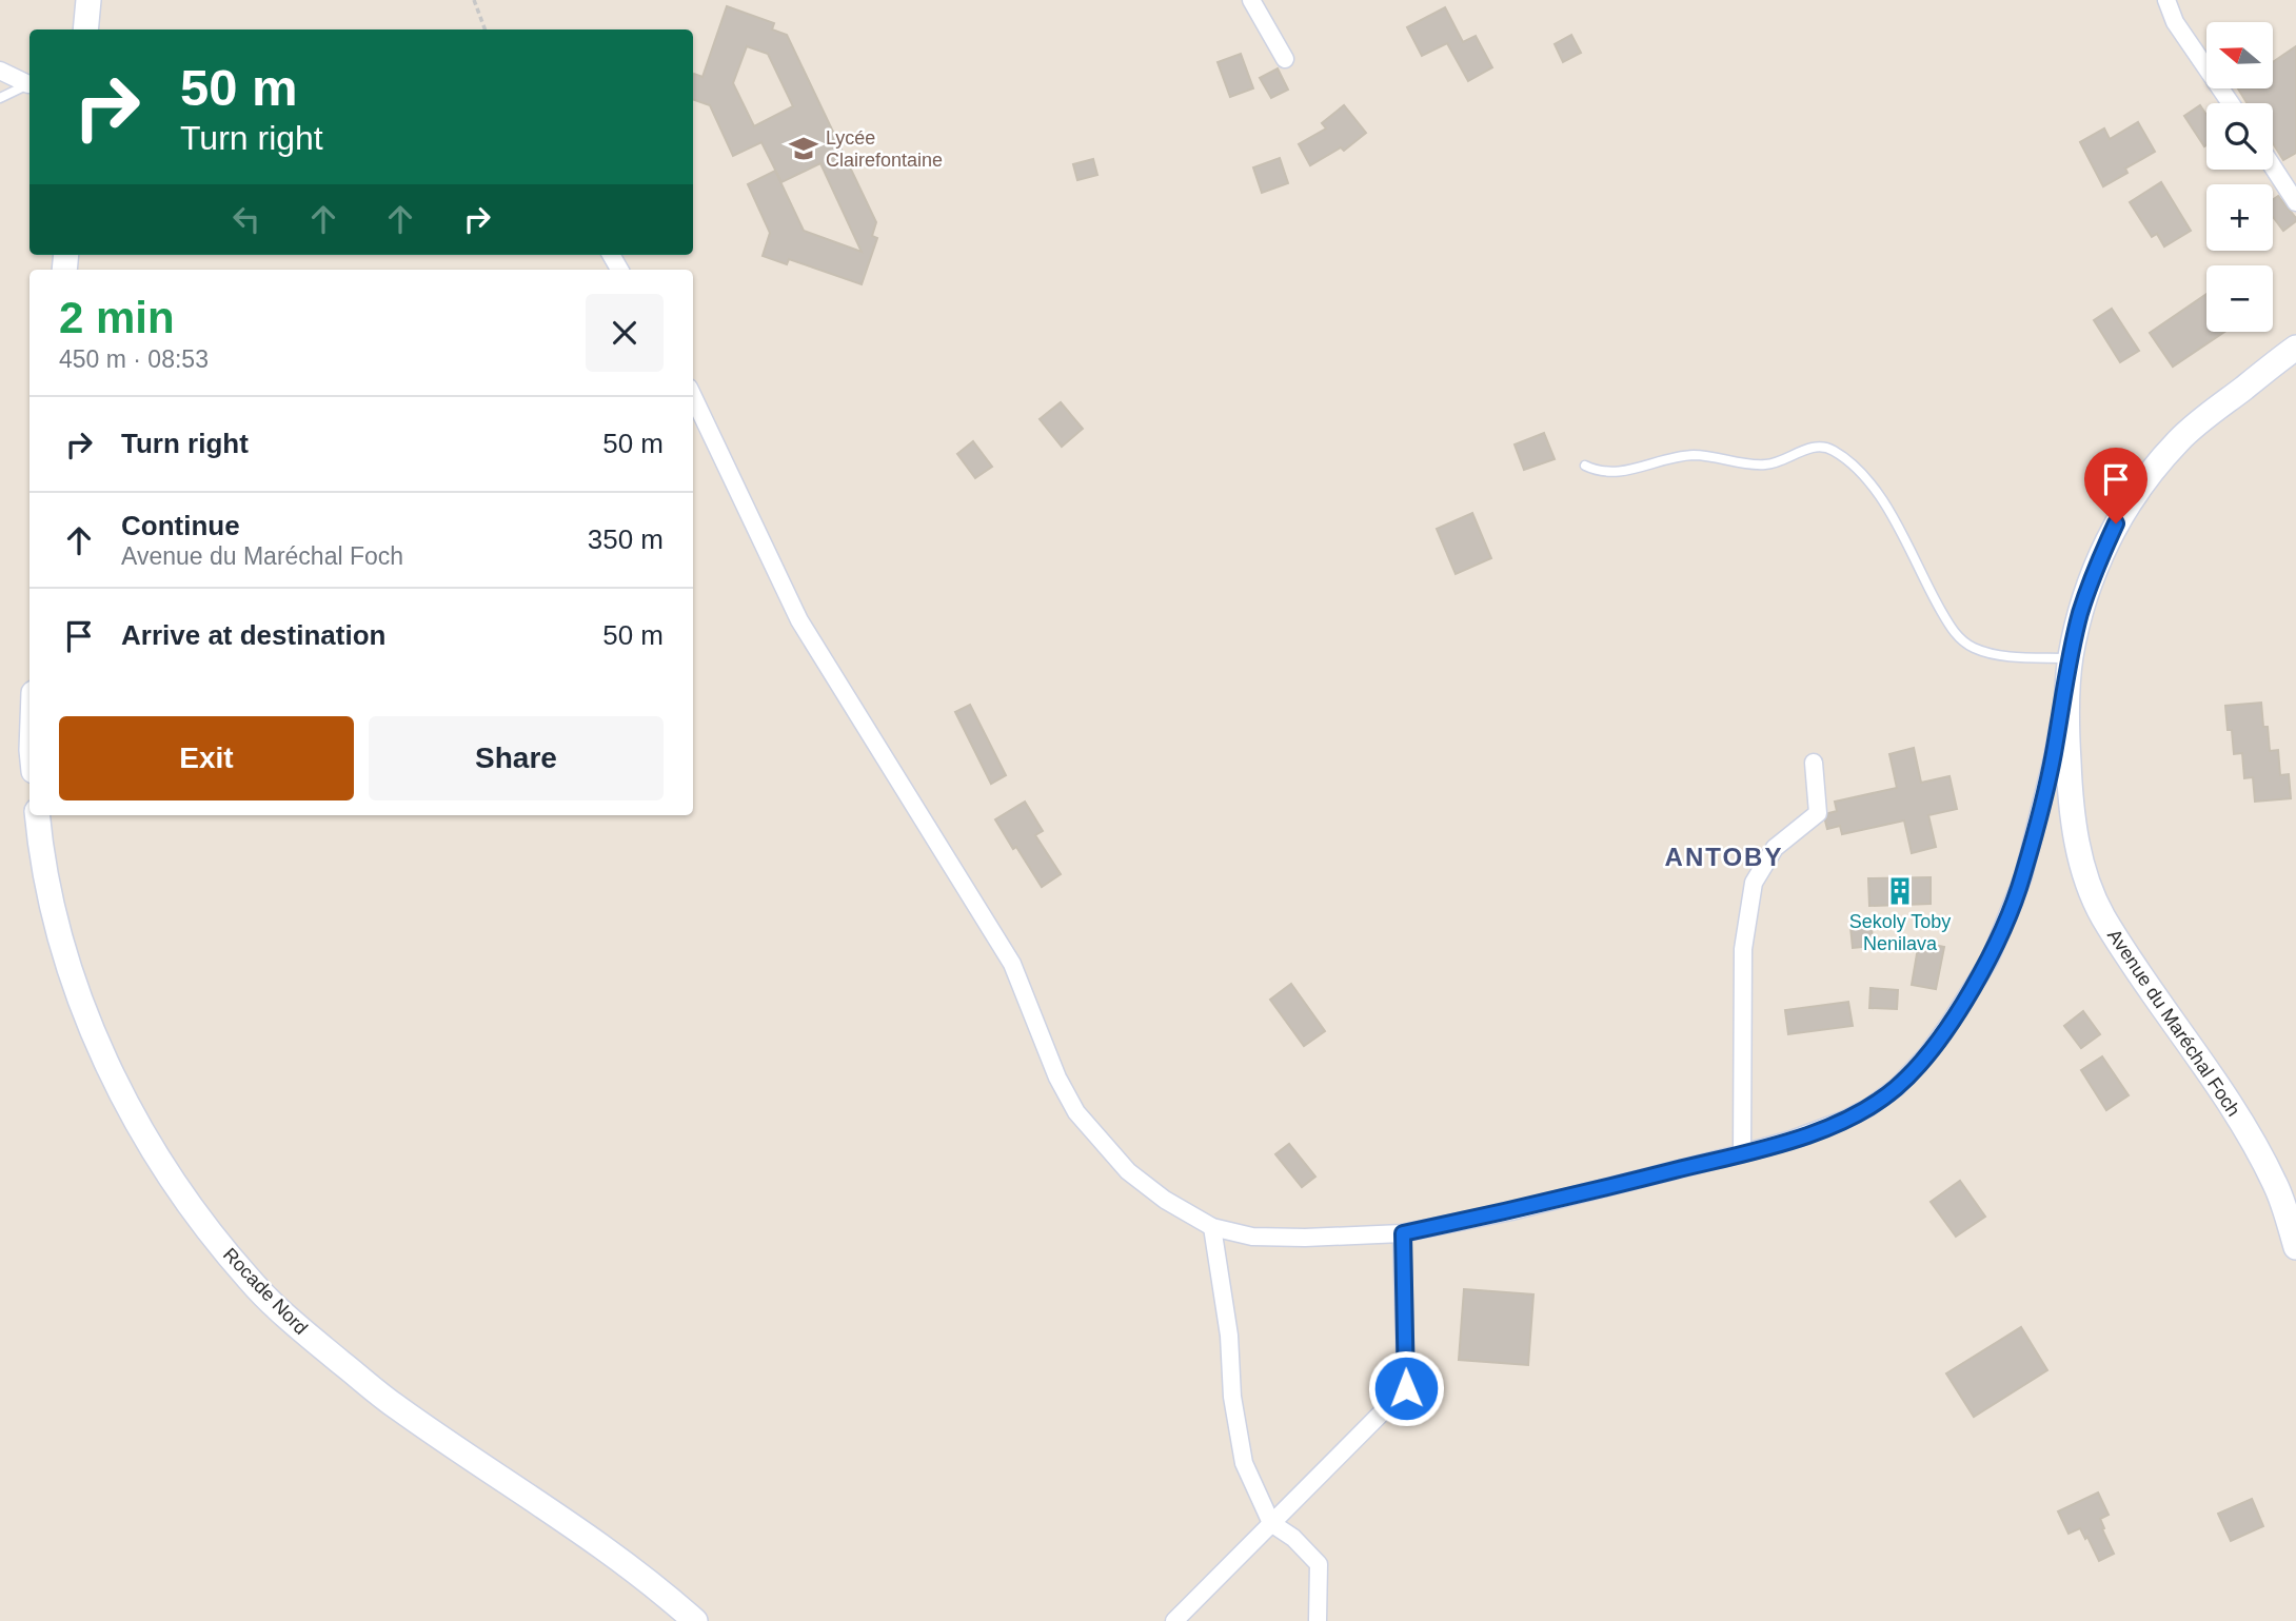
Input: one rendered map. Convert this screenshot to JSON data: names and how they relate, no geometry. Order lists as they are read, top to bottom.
{
  "streets": {
    "main road": ["Avenue du Maréchal Foch", "Rocade Nord"]
  },
  "districts": ["ANTOBY"],
  "places": {
    "school or university": ["Lycée Clairefontaine"],
    "building": ["Sekoly Toby Nenilava"]
  },
  "north": "left",
  "page": {
    "map_buttons": ["+", "−"],
    "turn": ["50 m", "Turn right"],
    "heading": ["2 min", "450 m · 08:53"],
    "list": [
      {
        "name": "Turn right",
        "value": "50 m"
      },
      {
        "name": "Continue",
        "note": "Avenue du Maréchal Foch",
        "value": "350 m"
      },
      {
        "name": "Arrive at destination",
        "value": "50 m"
      }
    ],
    "buttons": ["Exit", "Share"]
  }
}
